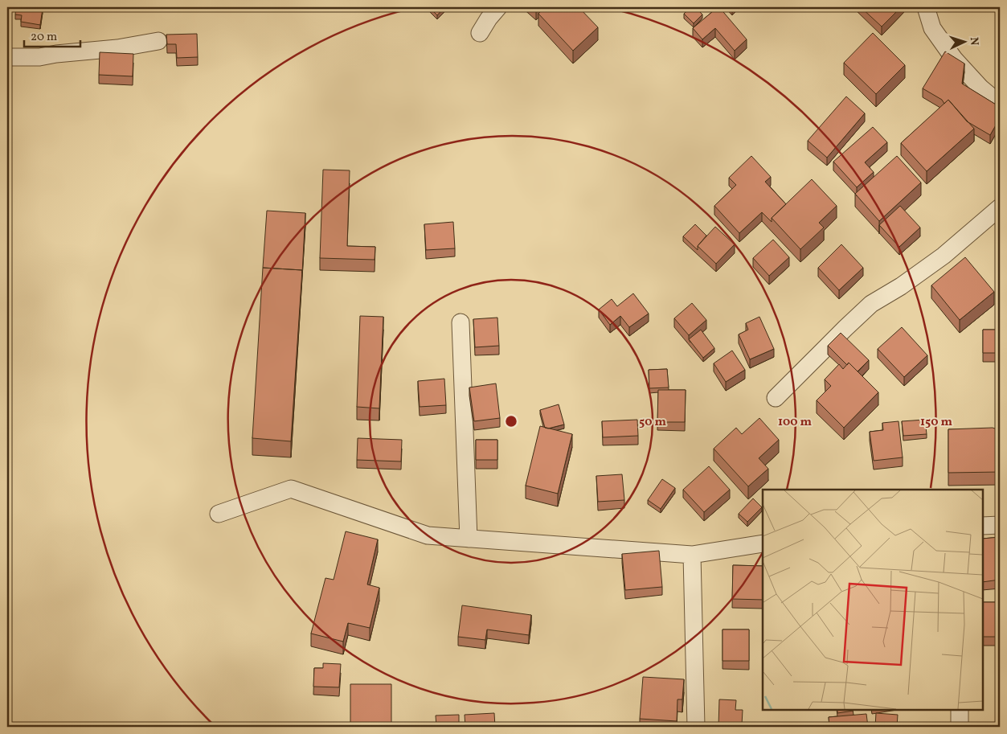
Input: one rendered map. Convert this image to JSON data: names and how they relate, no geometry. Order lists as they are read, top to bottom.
{
  "scale_bar": "20 m",
  "north": "right",
  "rings": ["50 m", "100 m", "150 m"]
}
